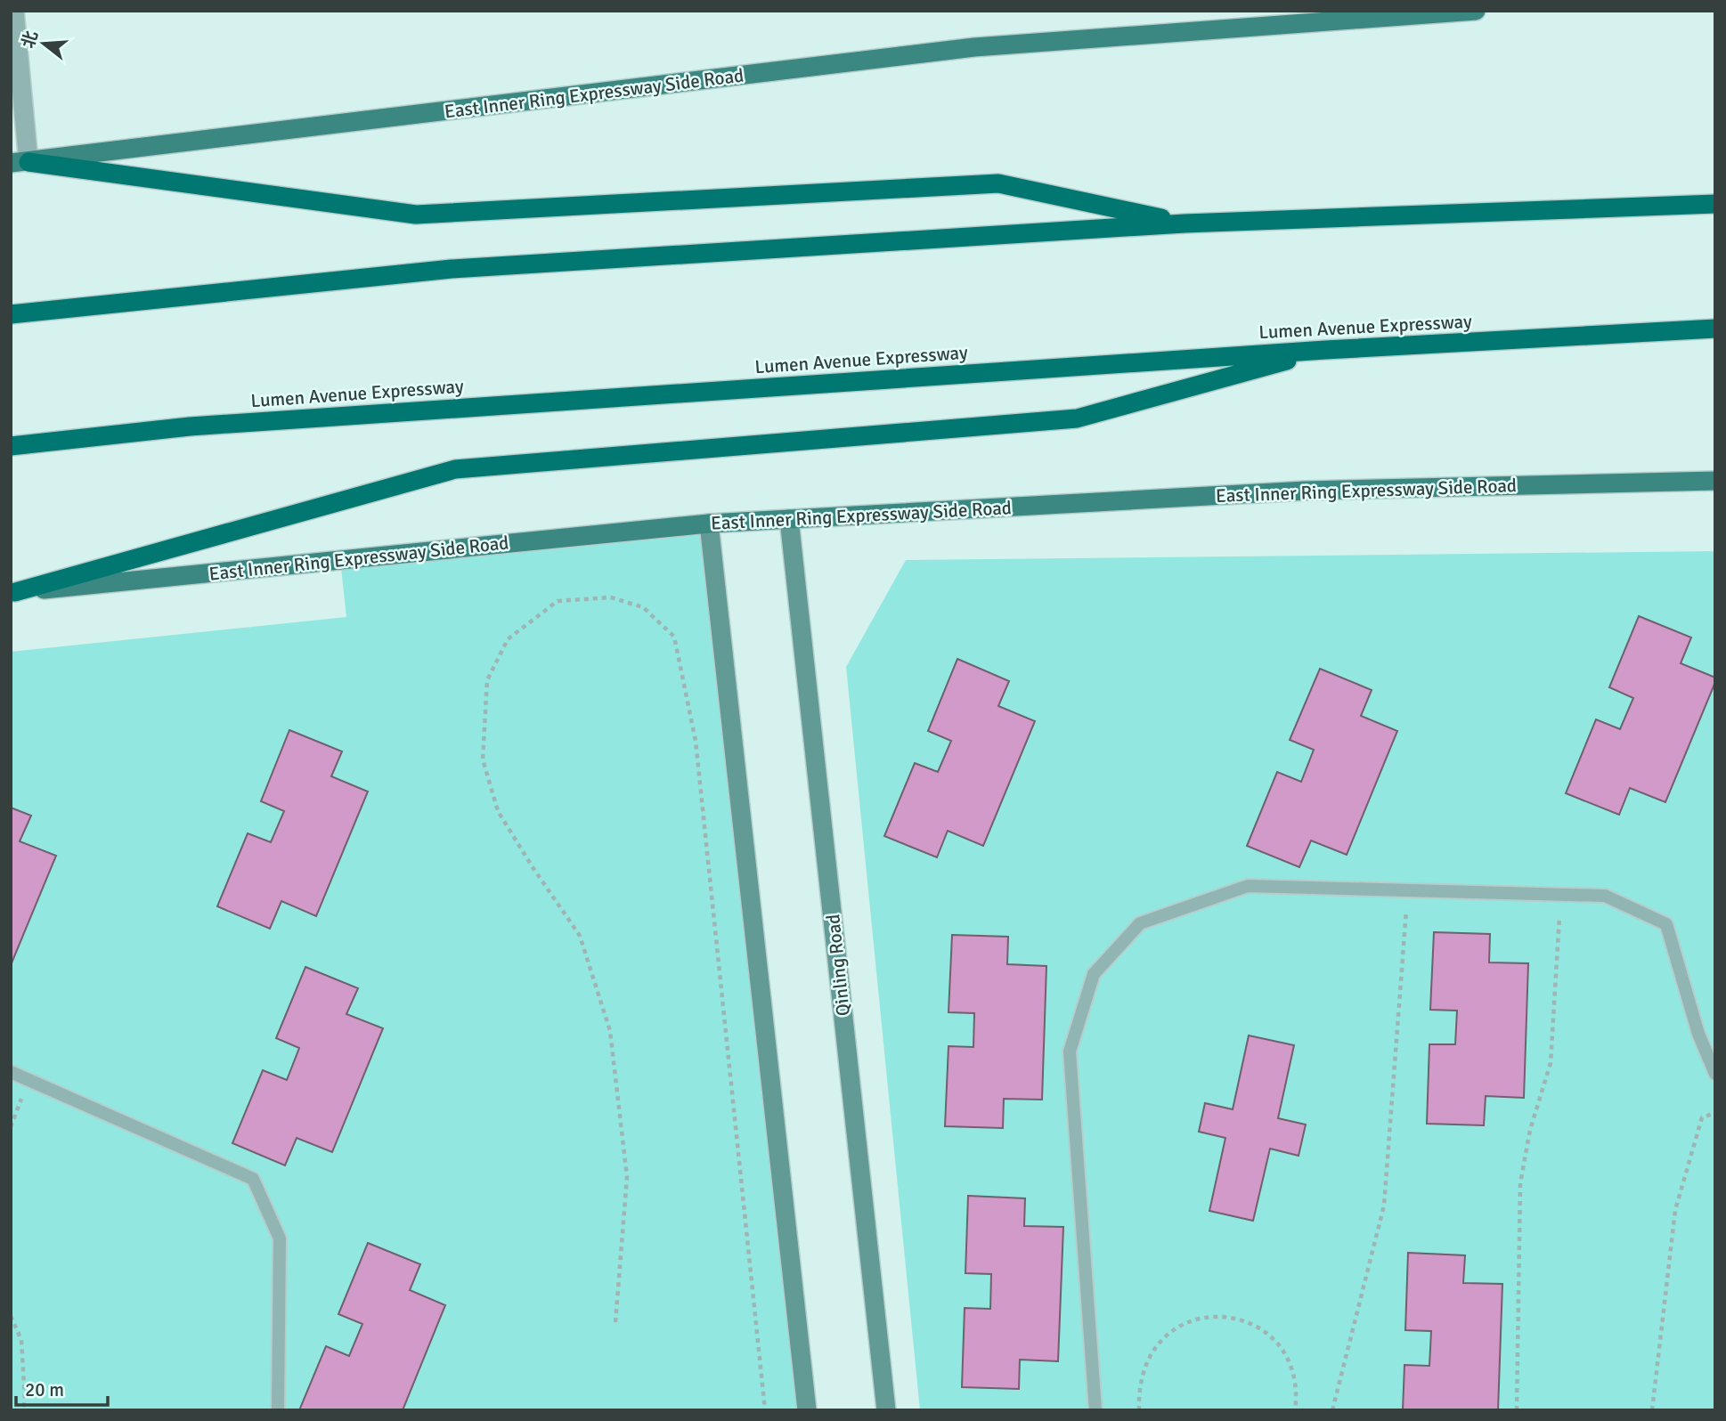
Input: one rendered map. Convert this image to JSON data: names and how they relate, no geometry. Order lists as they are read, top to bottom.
{
  "streets": {
    "highway": ["Lumen Avenue Expressway"],
    "main road": ["East Inner Ring Expressway Side Road"],
    "street": ["Qinling Road"]
  },
  "crossings": [
    ["East Inner Ring Expressway Side Road", "Qinling Road"]
  ],
  "scale_bar": "20 m",
  "north": "left"
}
